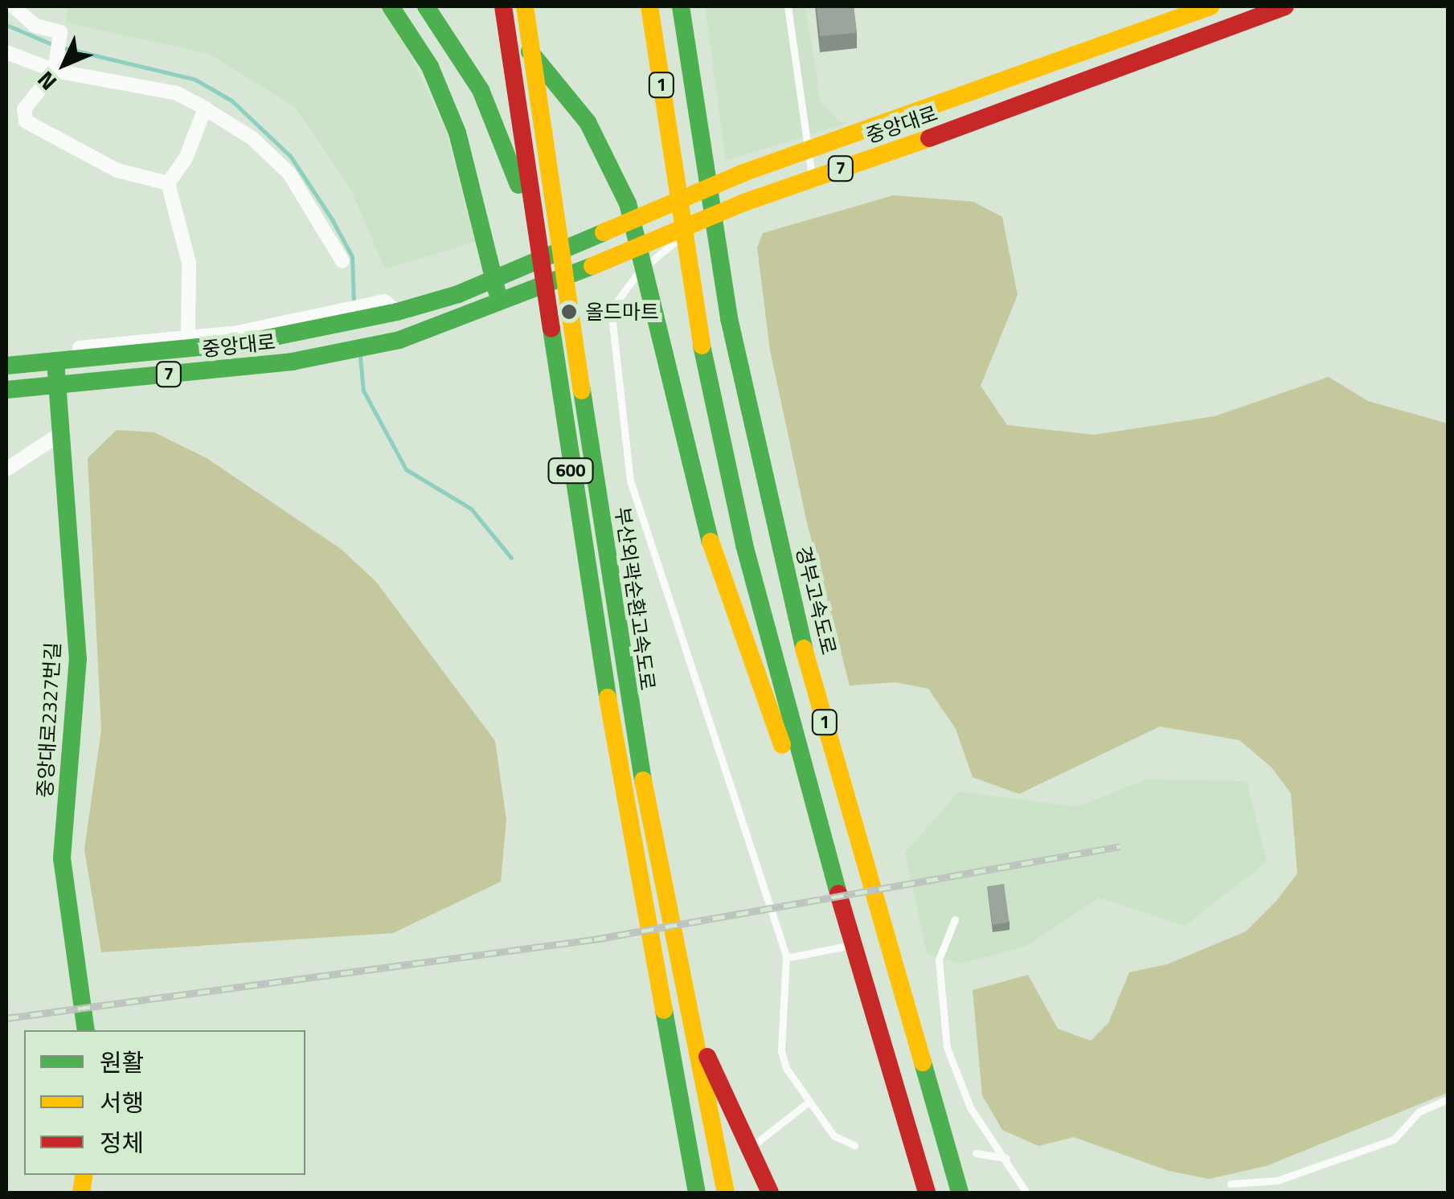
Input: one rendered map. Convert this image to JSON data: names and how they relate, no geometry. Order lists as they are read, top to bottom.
{
  "streets": {
    "main road": [
      "1",
      "중앙대로",
      "7",
      "600",
      "부산외곽순환고속도로",
      "경부고속도로",
      "중앙대로2327번길"
    ]
  },
  "crossings": [
    ["중앙대로", "중앙대로2327번길"]
  ],
  "places": ["올드마트"],
  "legend": ["원활", "서행", "정체"],
  "north": "bottom left"
}
